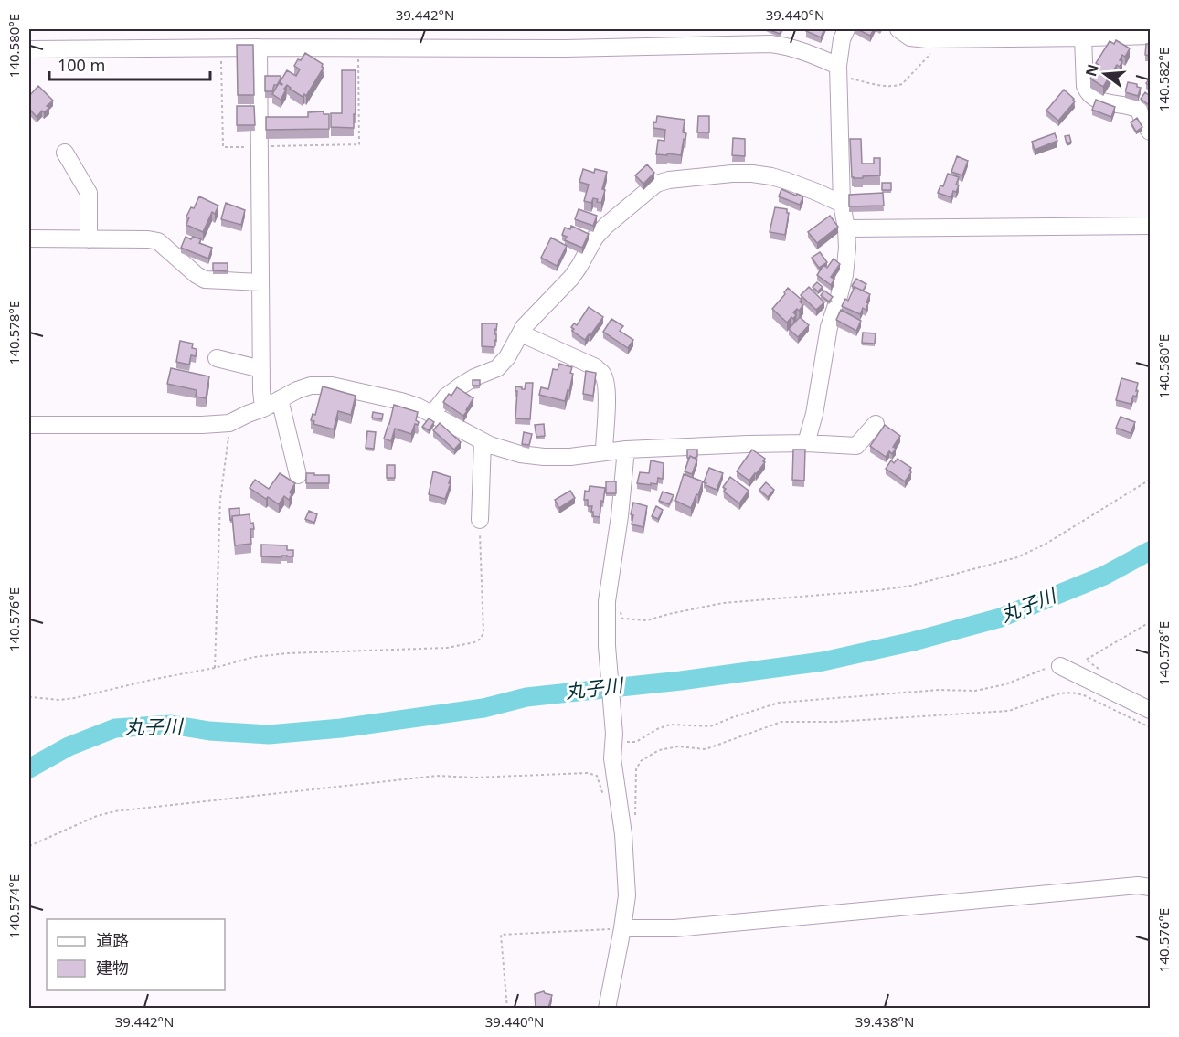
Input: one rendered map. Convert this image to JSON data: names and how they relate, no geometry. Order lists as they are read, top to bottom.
{
  "water": ["丸子川"],
  "legend": ["道路", "建物"],
  "scale_bar": "100 m",
  "north": "left",
  "coordinates": [
    "39.442°N",
    "39.440°N",
    "140.580°E",
    "140.582°E",
    "140.578°E",
    "140.576°E",
    "140.574°E",
    "39.438°N"
  ]
}
